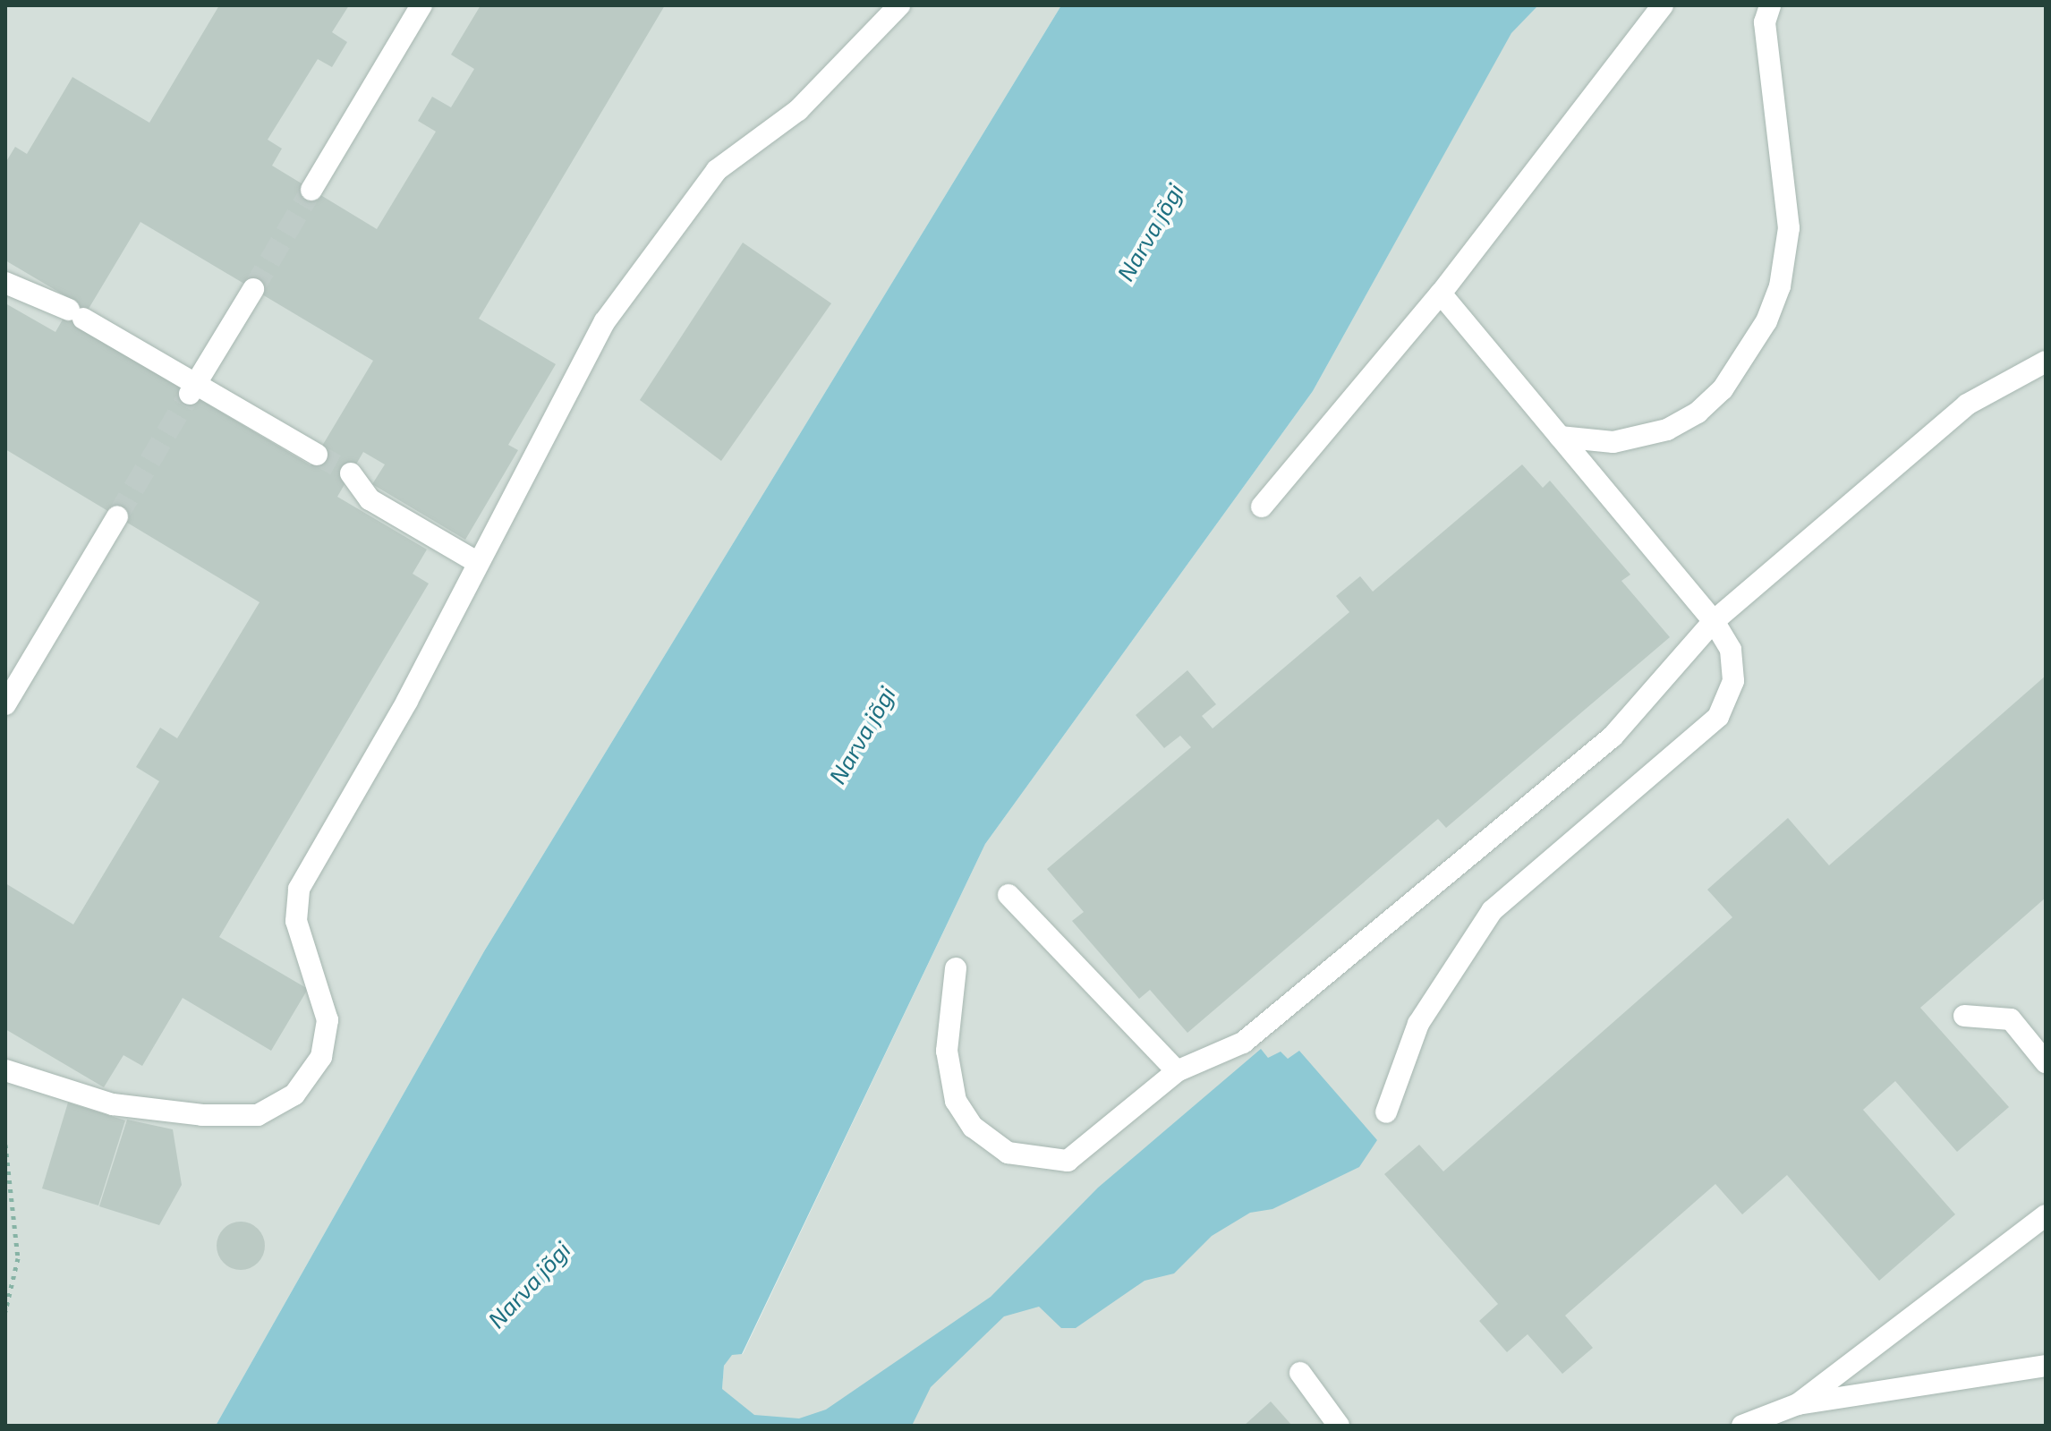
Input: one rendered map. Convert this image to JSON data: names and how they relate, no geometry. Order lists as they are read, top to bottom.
{
  "water": ["Narva jõgi"]
}
